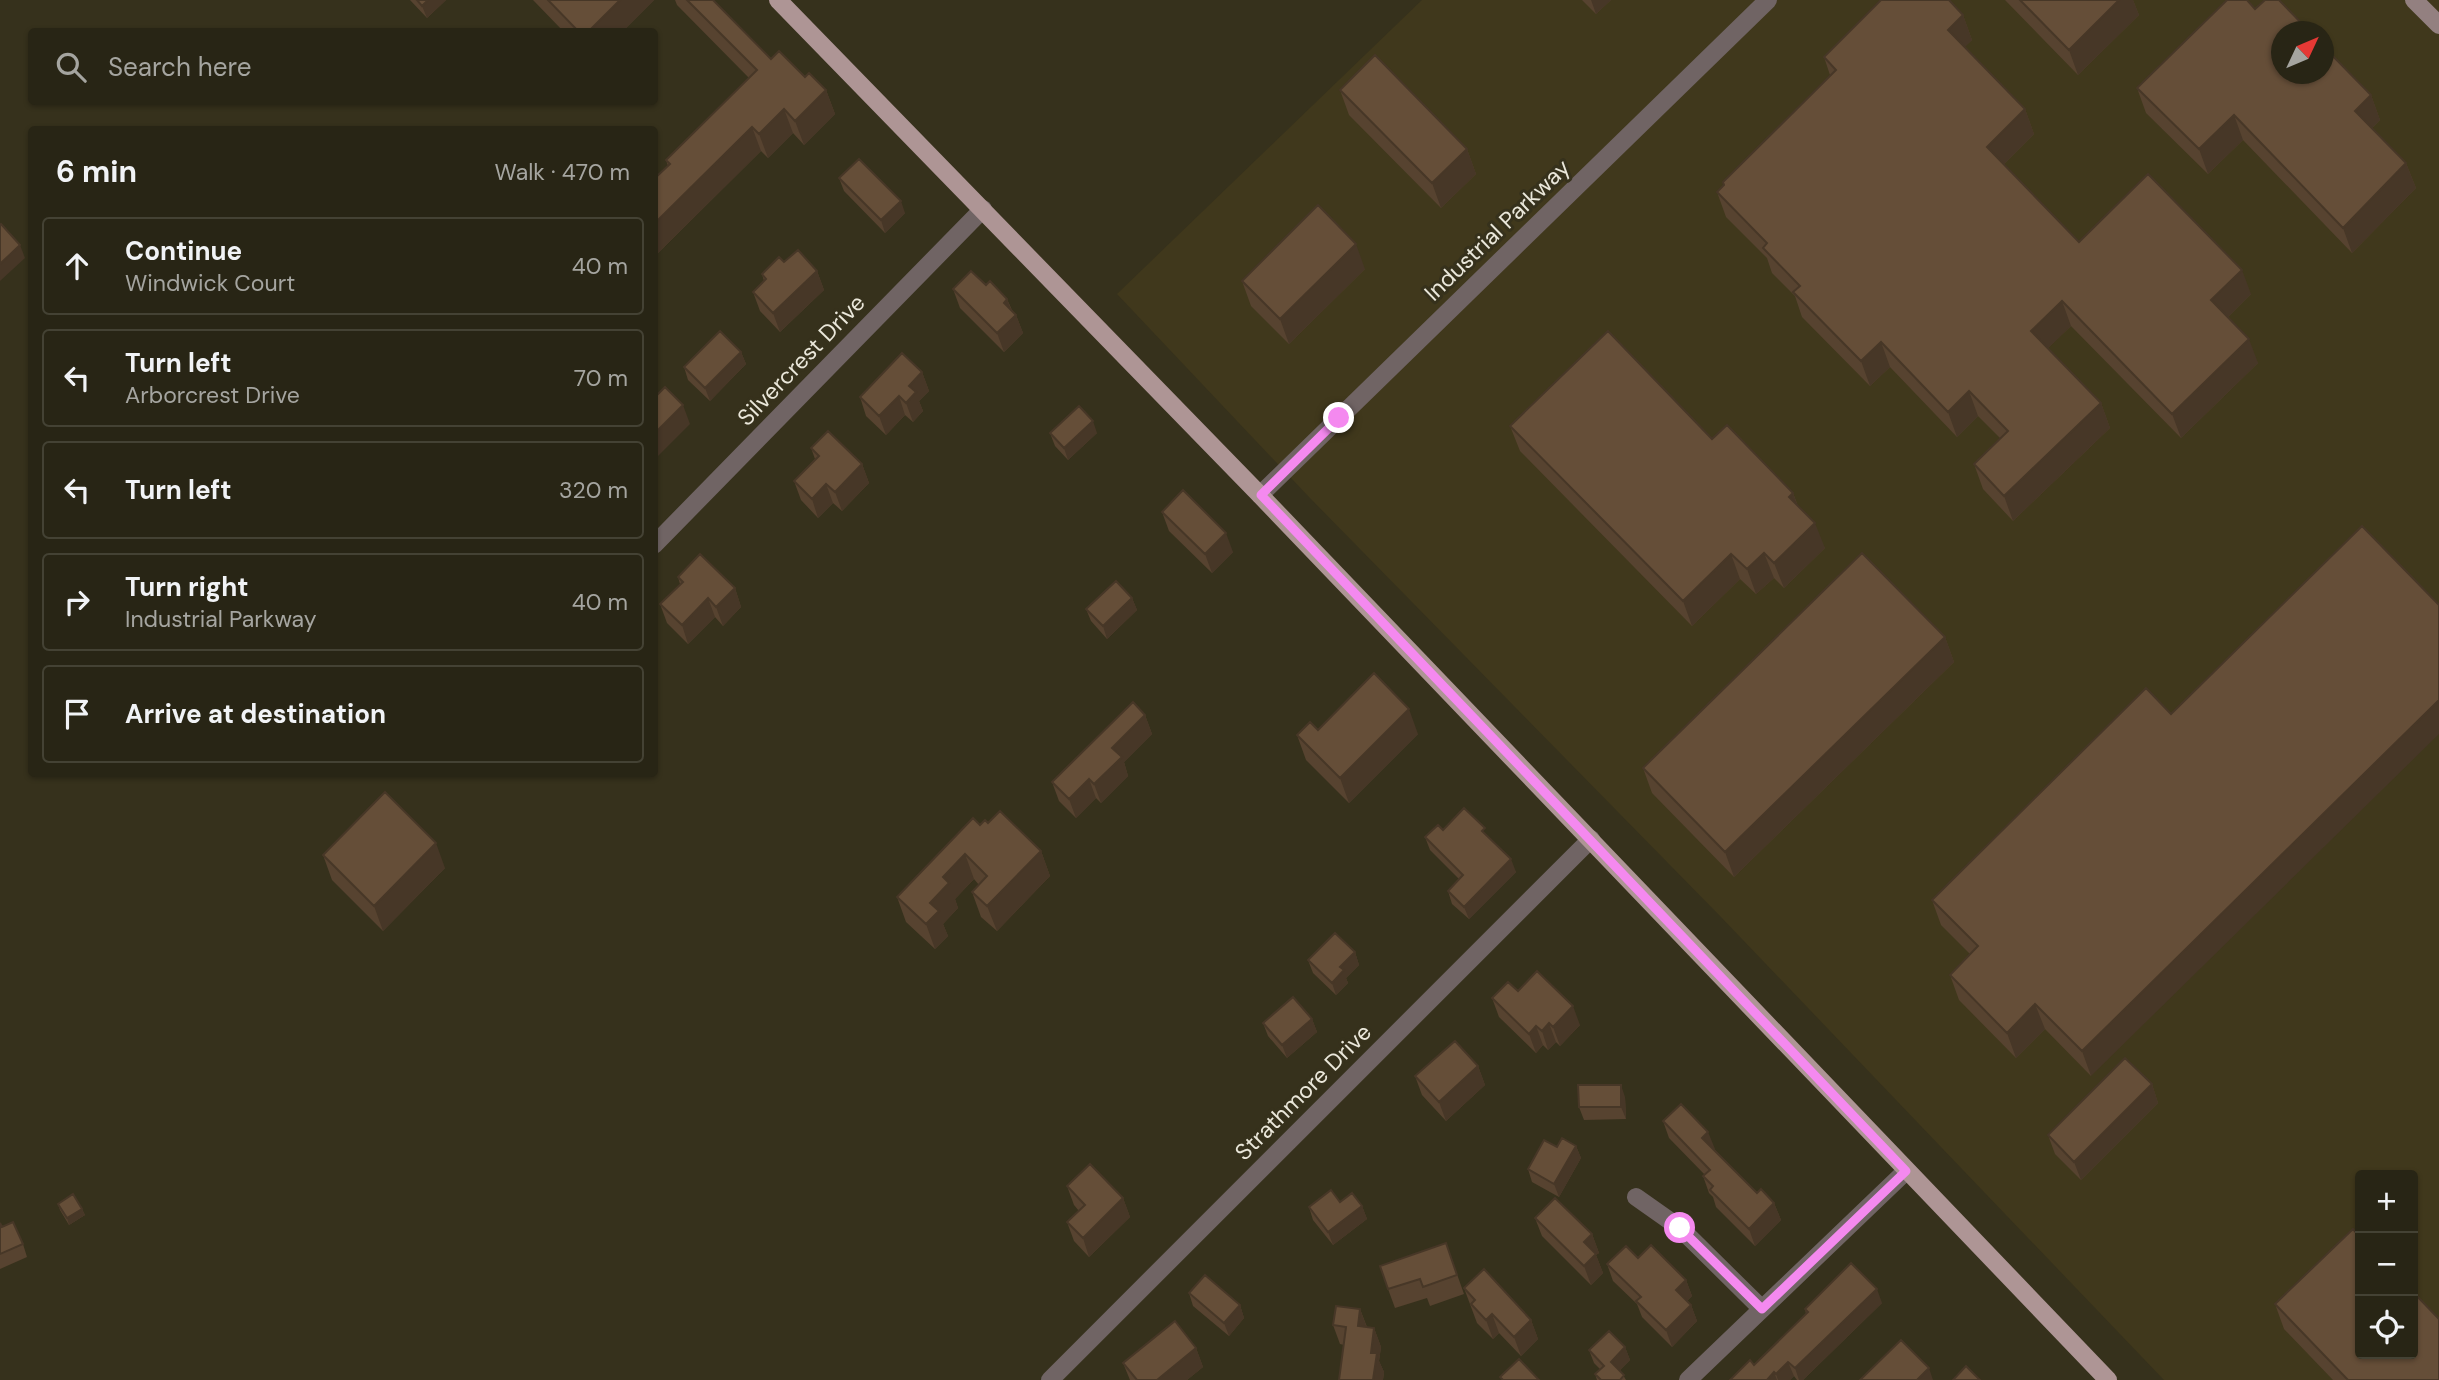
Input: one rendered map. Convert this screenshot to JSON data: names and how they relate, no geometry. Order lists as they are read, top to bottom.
{
  "streets": {
    "street": ["Industrial Parkway", "Silvercrest Drive", "Strathmore Drive"]
  },
  "north": "top right",
  "page": {
    "search": "Search here",
    "heading": ["6 min", "Walk · 470 m"],
    "list": [
      ["Continue", "Windwick Court", "40 m"],
      ["Turn left", "Arborcrest Drive", "70 m"],
      ["Turn left", "320 m"],
      ["Turn right", "Industrial Parkway", "40 m"],
      "Arrive at destination"
    ],
    "map_buttons": ["+", "−"]
  }
}
